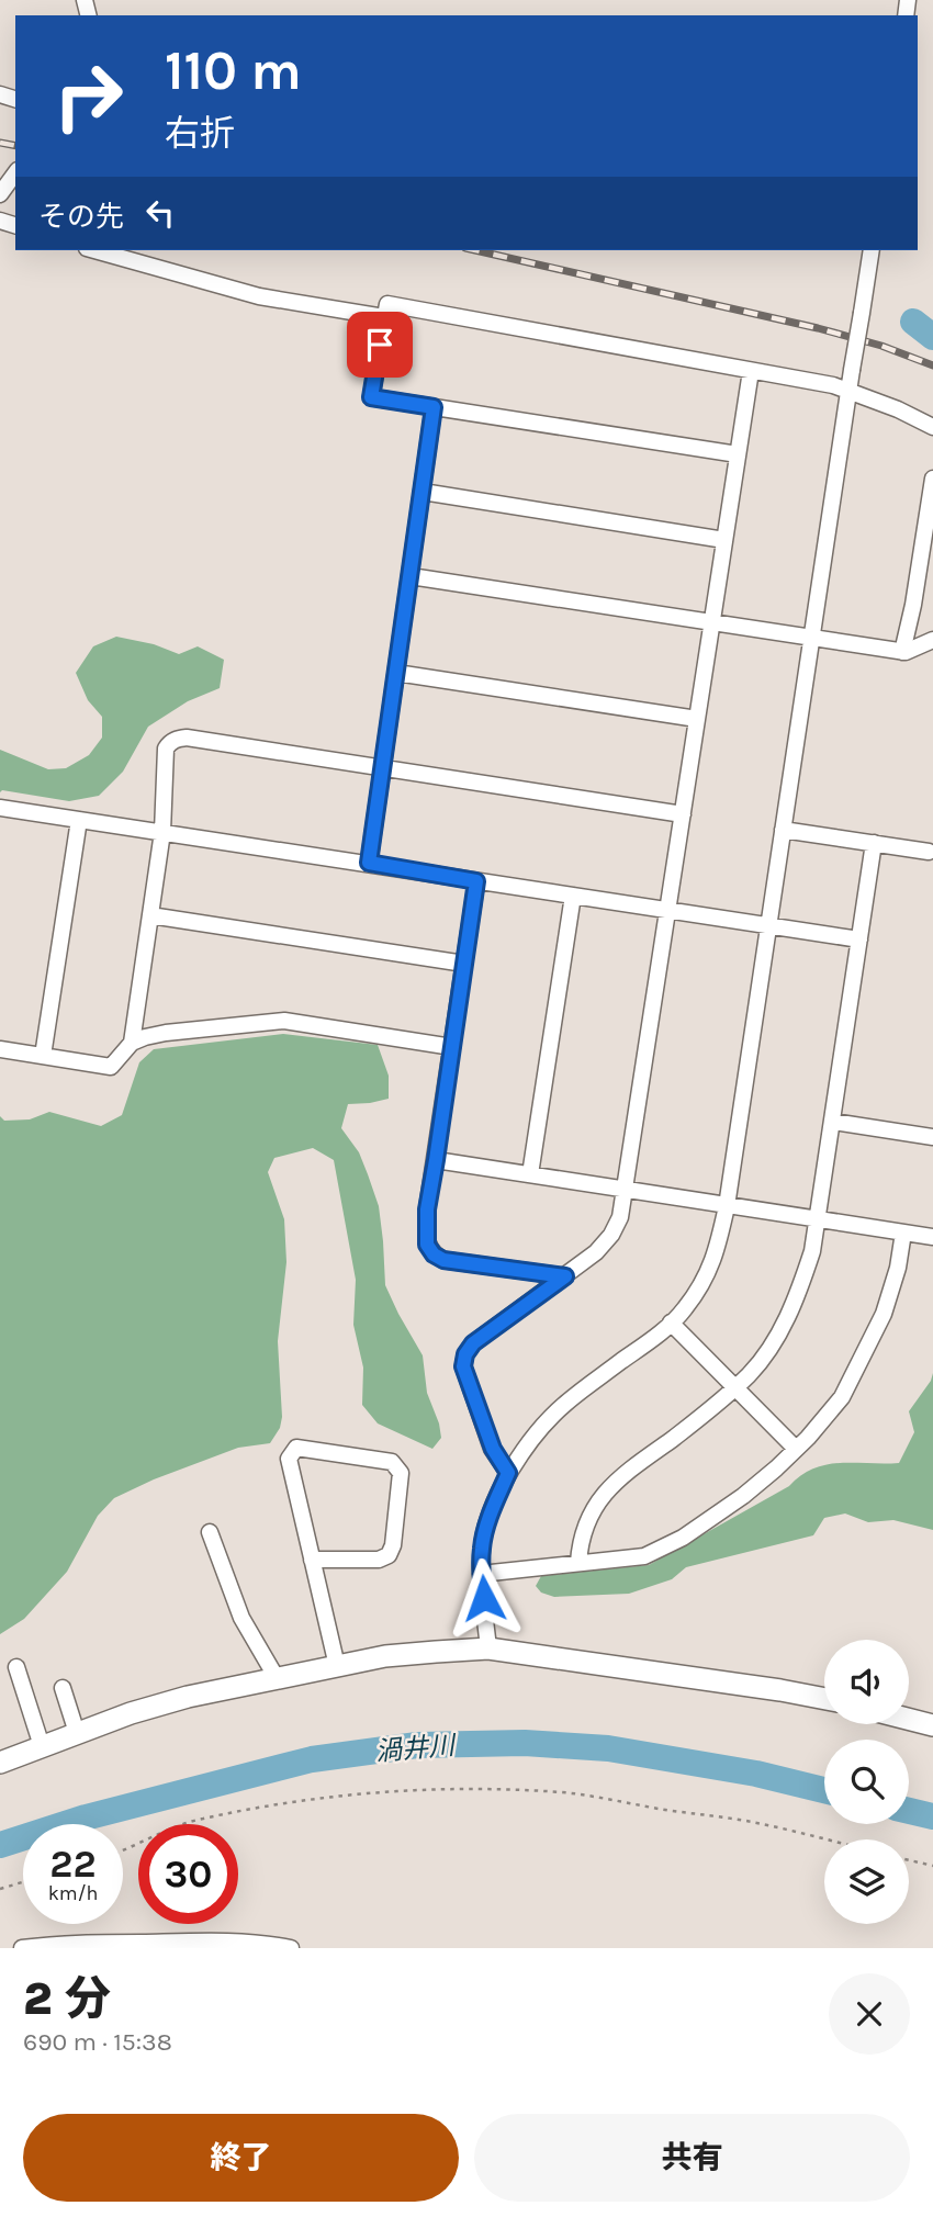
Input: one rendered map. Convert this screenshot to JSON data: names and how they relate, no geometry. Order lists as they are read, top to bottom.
{
  "water": ["渦井川"],
  "page": {
    "turn": ["110 m", "右折"],
    "then": "その先",
    "speed": "22 km/h",
    "limit": "30",
    "heading": ["2 分", "690 m · 15:38"],
    "buttons": ["終了", "共有"]
  }
}
